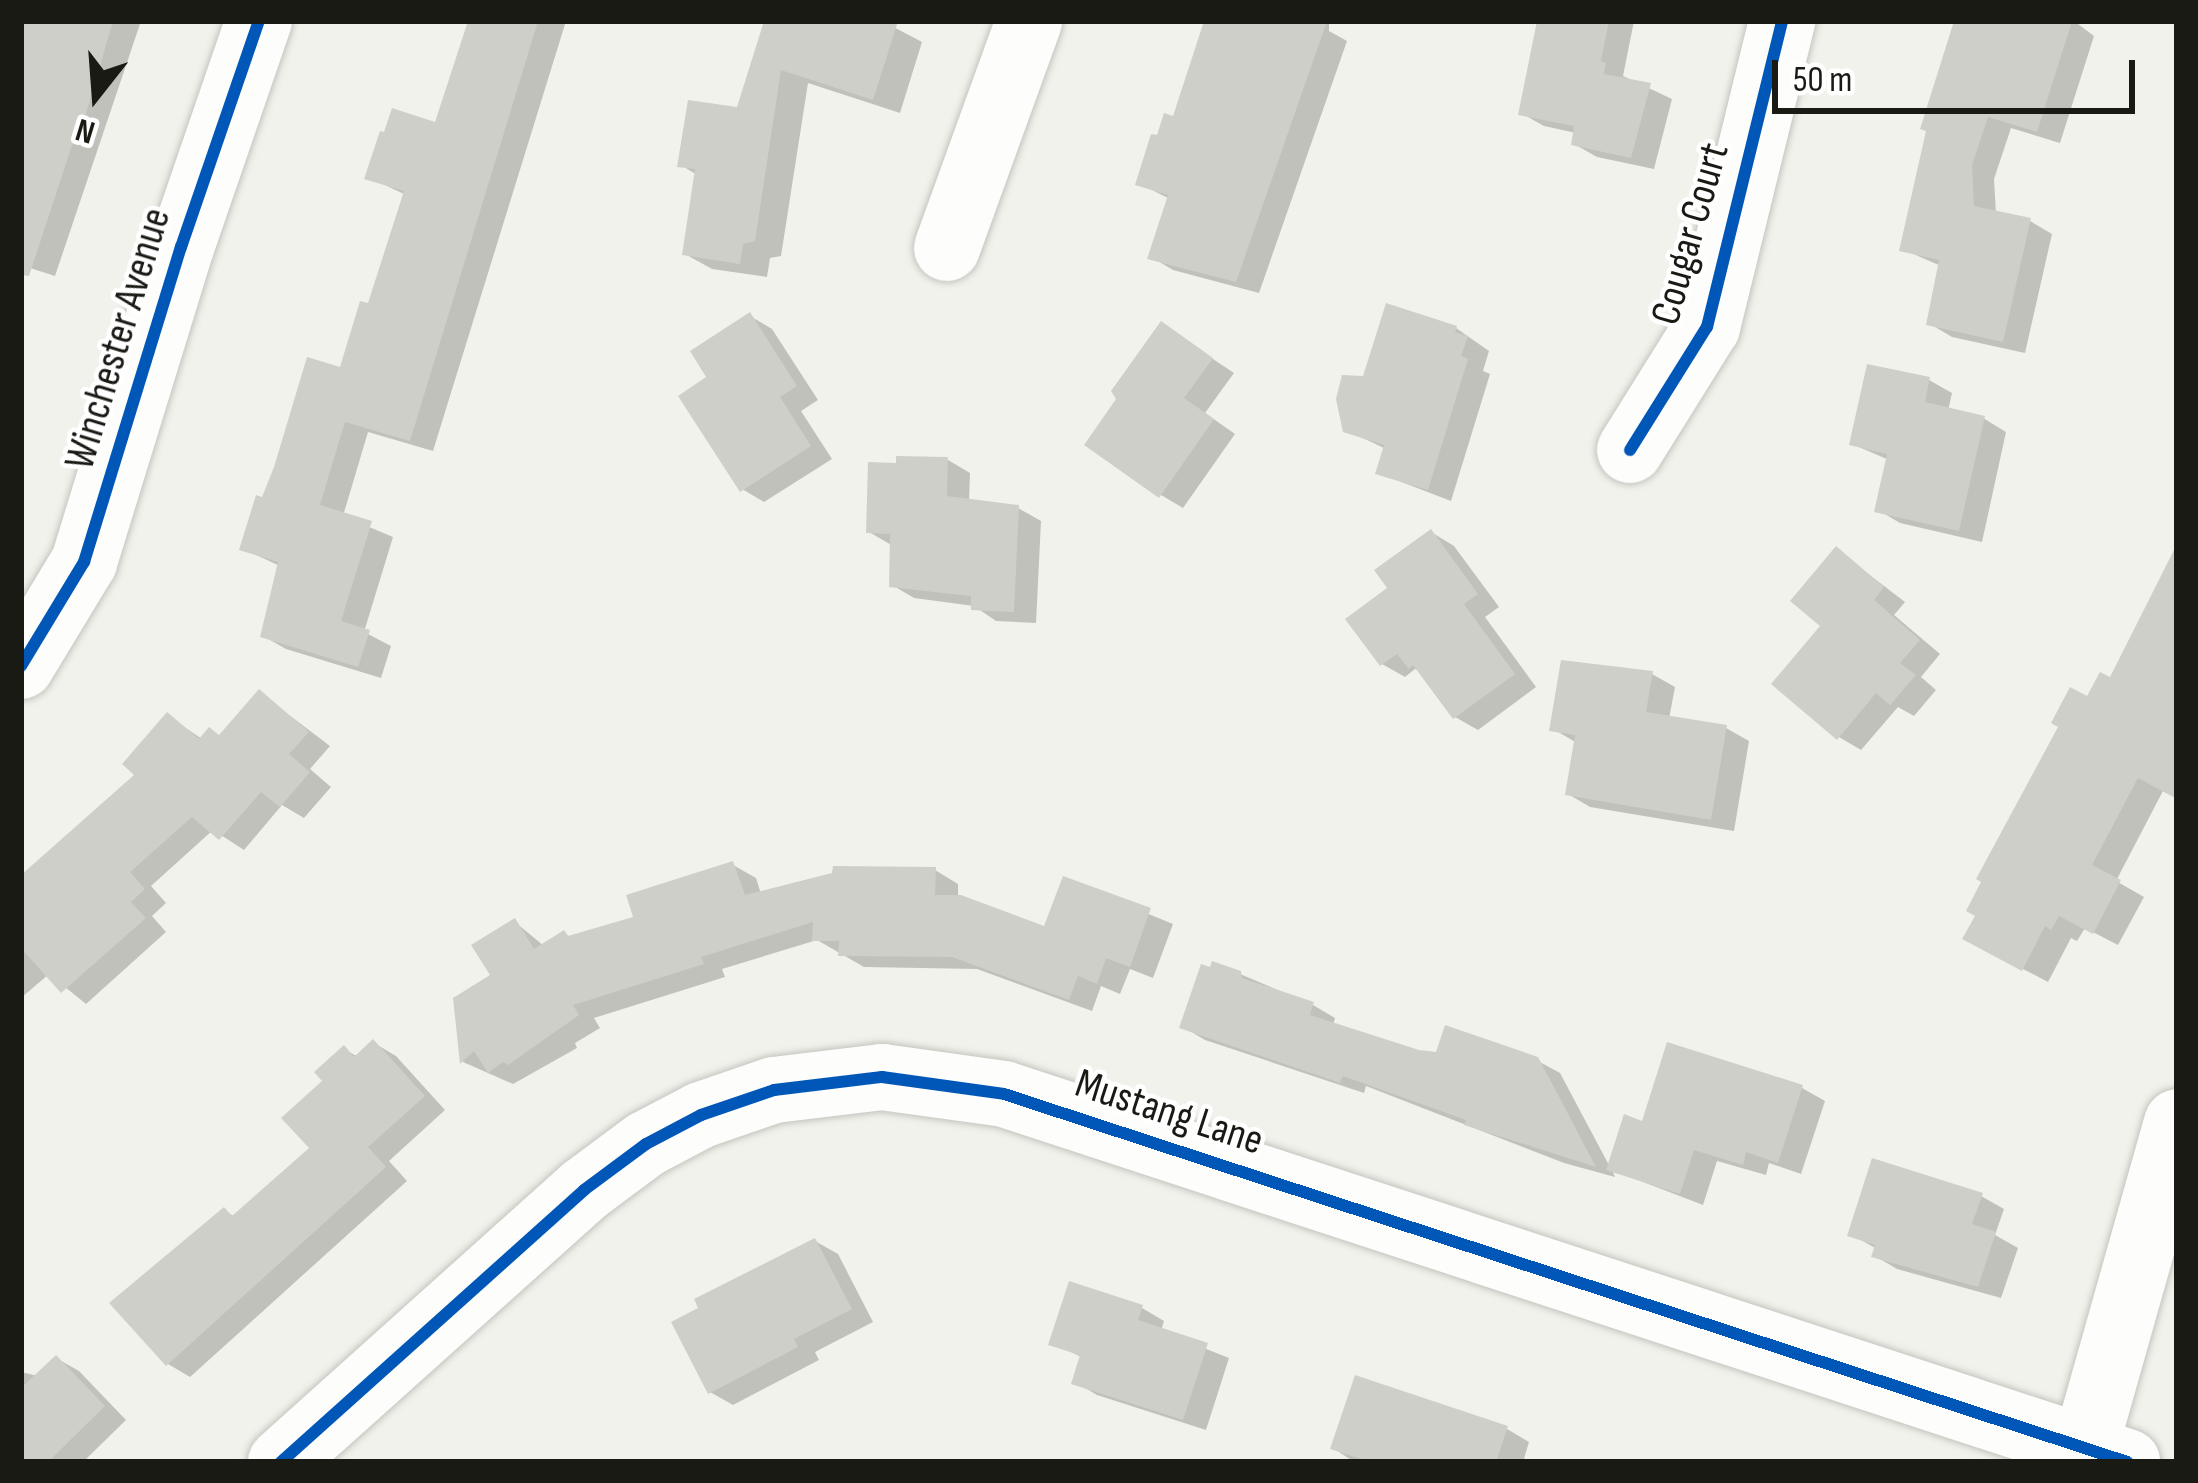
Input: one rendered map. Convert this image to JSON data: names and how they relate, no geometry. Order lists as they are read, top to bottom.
{
  "streets": {
    "street": ["Cougar Court", "Winchester Avenue", "Mustang Lane"]
  },
  "scale_bar": "50 m",
  "north": "bottom"
}
